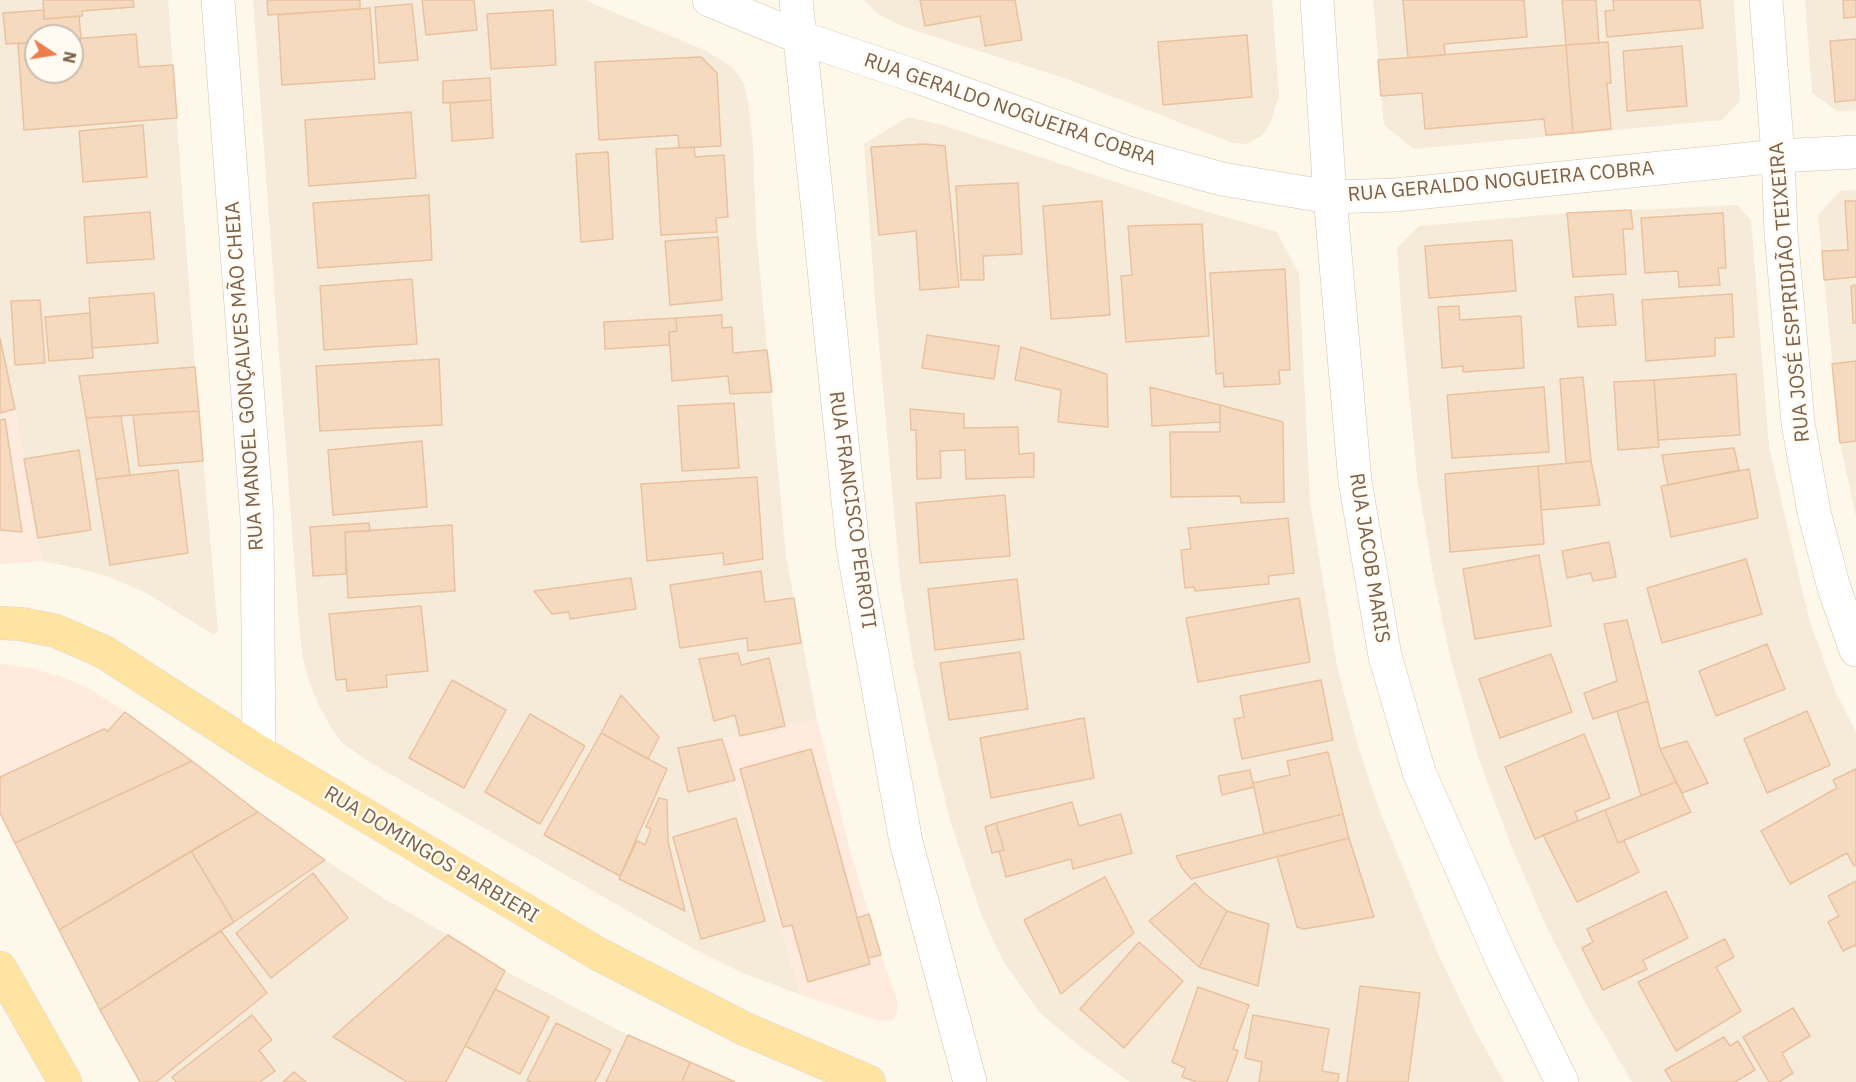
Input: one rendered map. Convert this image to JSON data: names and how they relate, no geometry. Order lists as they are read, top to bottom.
{
  "streets": {
    "main road": ["RUA DOMINGOS BARBIERI"],
    "street": [
      "RUA GERALDO NOGUEIRA COBRA",
      "RUA JOSÉ ESPIRIDIÃO TEIXEIRA",
      "RUA MANOEL GONÇALVES MÃO CHEIA",
      "RUA FRANCISCO PERROTI",
      "RUA JACOB MARIS"
    ]
  },
  "crossings": [
    ["RUA GERALDO NOGUEIRA COBRA", "RUA JOSÉ ESPIRIDIÃO TEIXEIRA"],
    ["RUA GERALDO NOGUEIRA COBRA", "RUA FRANCISCO PERROTI"],
    ["RUA GERALDO NOGUEIRA COBRA", "RUA JACOB MARIS"],
    ["RUA MANOEL GONÇALVES MÃO CHEIA", "RUA DOMINGOS BARBIERI"]
  ],
  "north": "right"
}
